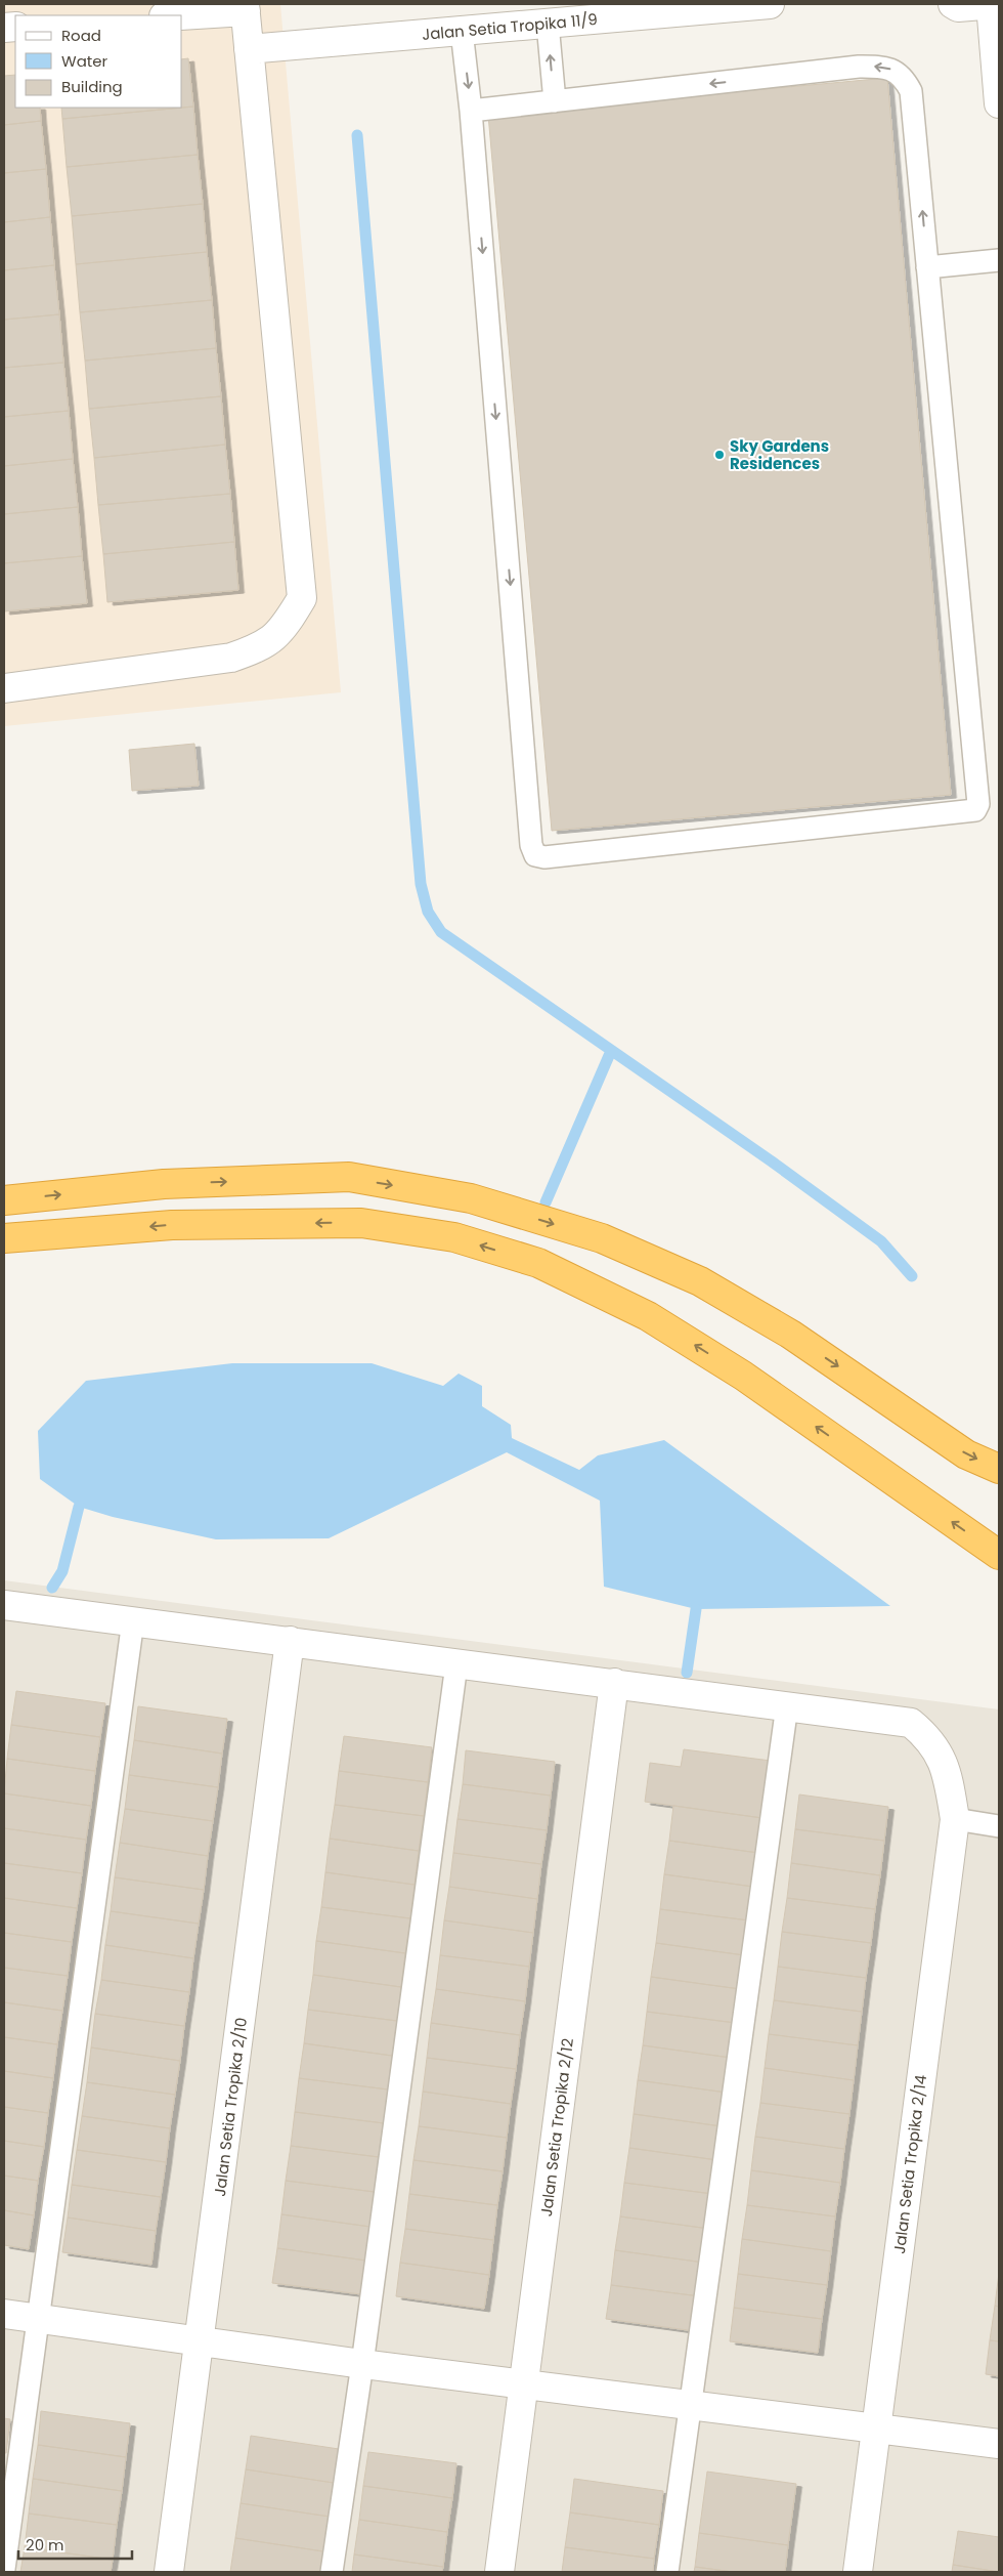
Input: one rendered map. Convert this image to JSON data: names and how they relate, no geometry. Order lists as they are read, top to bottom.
{
  "streets": {
    "street": [
      "Jalan Setia Tropika 11/9",
      "Jalan Setia Tropika 2/10",
      "Jalan Setia Tropika 2/12",
      "Jalan Setia Tropika 2/14"
    ]
  },
  "places": ["Sky Gardens Residences"],
  "legend": ["Road", "Water", "Building"],
  "scale_bar": "20 m"
}
